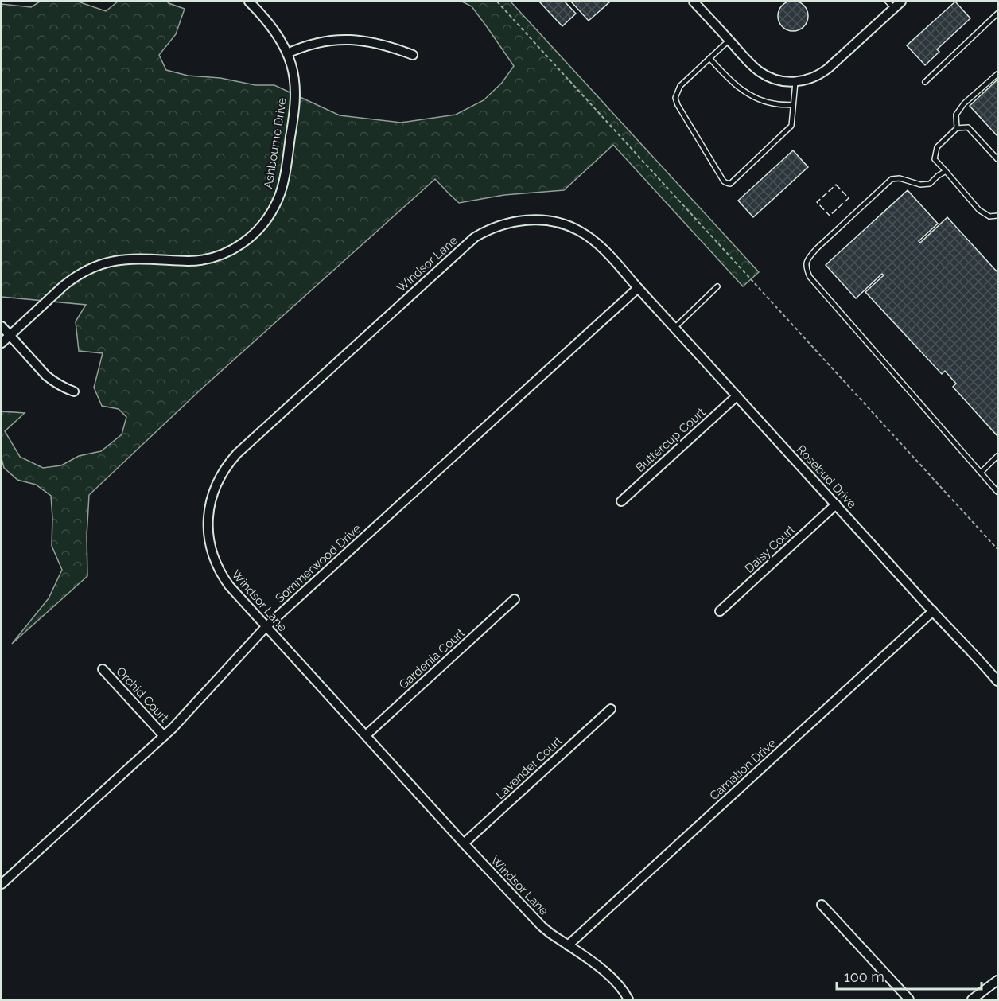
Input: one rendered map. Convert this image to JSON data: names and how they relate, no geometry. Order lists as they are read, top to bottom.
{
  "streets": {
    "street": [
      "Ashbourne Drive",
      "Windsor Lane",
      "Buttercup Court",
      "Rosebud Drive",
      "Daisy Court",
      "Sommerwood Drive",
      "Gardenia Court",
      "Orchid Court",
      "Lavender Court",
      "Carnation Drive"
    ]
  },
  "crossings": [
    ["Windsor Lane", "Rosebud Drive"],
    ["Windsor Lane", "Sommerwood Drive"],
    ["Windsor Lane", "Gardenia Court"],
    ["Windsor Lane", "Lavender Court"],
    ["Windsor Lane", "Carnation Drive"],
    ["Buttercup Court", "Rosebud Drive"],
    ["Rosebud Drive", "Daisy Court"],
    ["Rosebud Drive", "Sommerwood Drive"],
    ["Rosebud Drive", "Carnation Drive"],
    ["Sommerwood Drive", "Orchid Court"]
  ],
  "scale_bar": "100 m"
}
